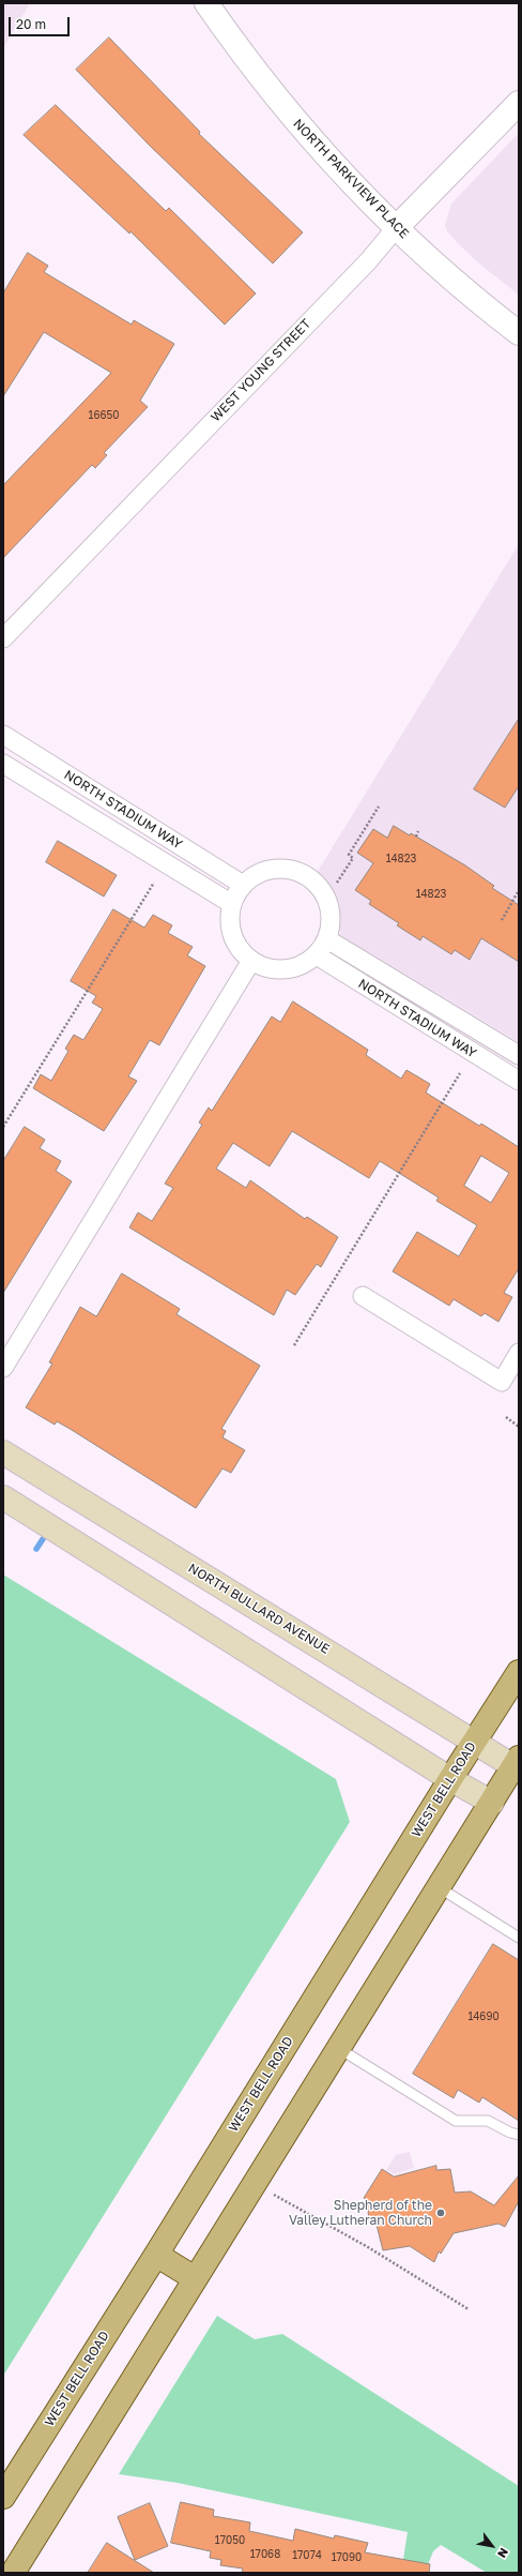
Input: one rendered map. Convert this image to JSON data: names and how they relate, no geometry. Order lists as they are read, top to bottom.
{
  "streets": {
    "main road": ["NORTH BULLARD AVENUE", "WEST BELL ROAD"],
    "street": ["NORTH PARKVIEW PLACE", "WEST YOUNG STREET", "NORTH STADIUM WAY"]
  },
  "crossings": [
    ["NORTH PARKVIEW PLACE", "WEST YOUNG STREET"],
    ["NORTH BULLARD AVENUE", "WEST BELL ROAD"]
  ],
  "places": ["Shepherd of the Valley Lutheran Church"],
  "house_numbers": [
    "16650",
    "14823",
    "14823",
    "14690",
    "17050",
    "17068",
    "17074",
    "17090"
  ],
  "scale_bar": "20 m",
  "north": "bottom right"
}
